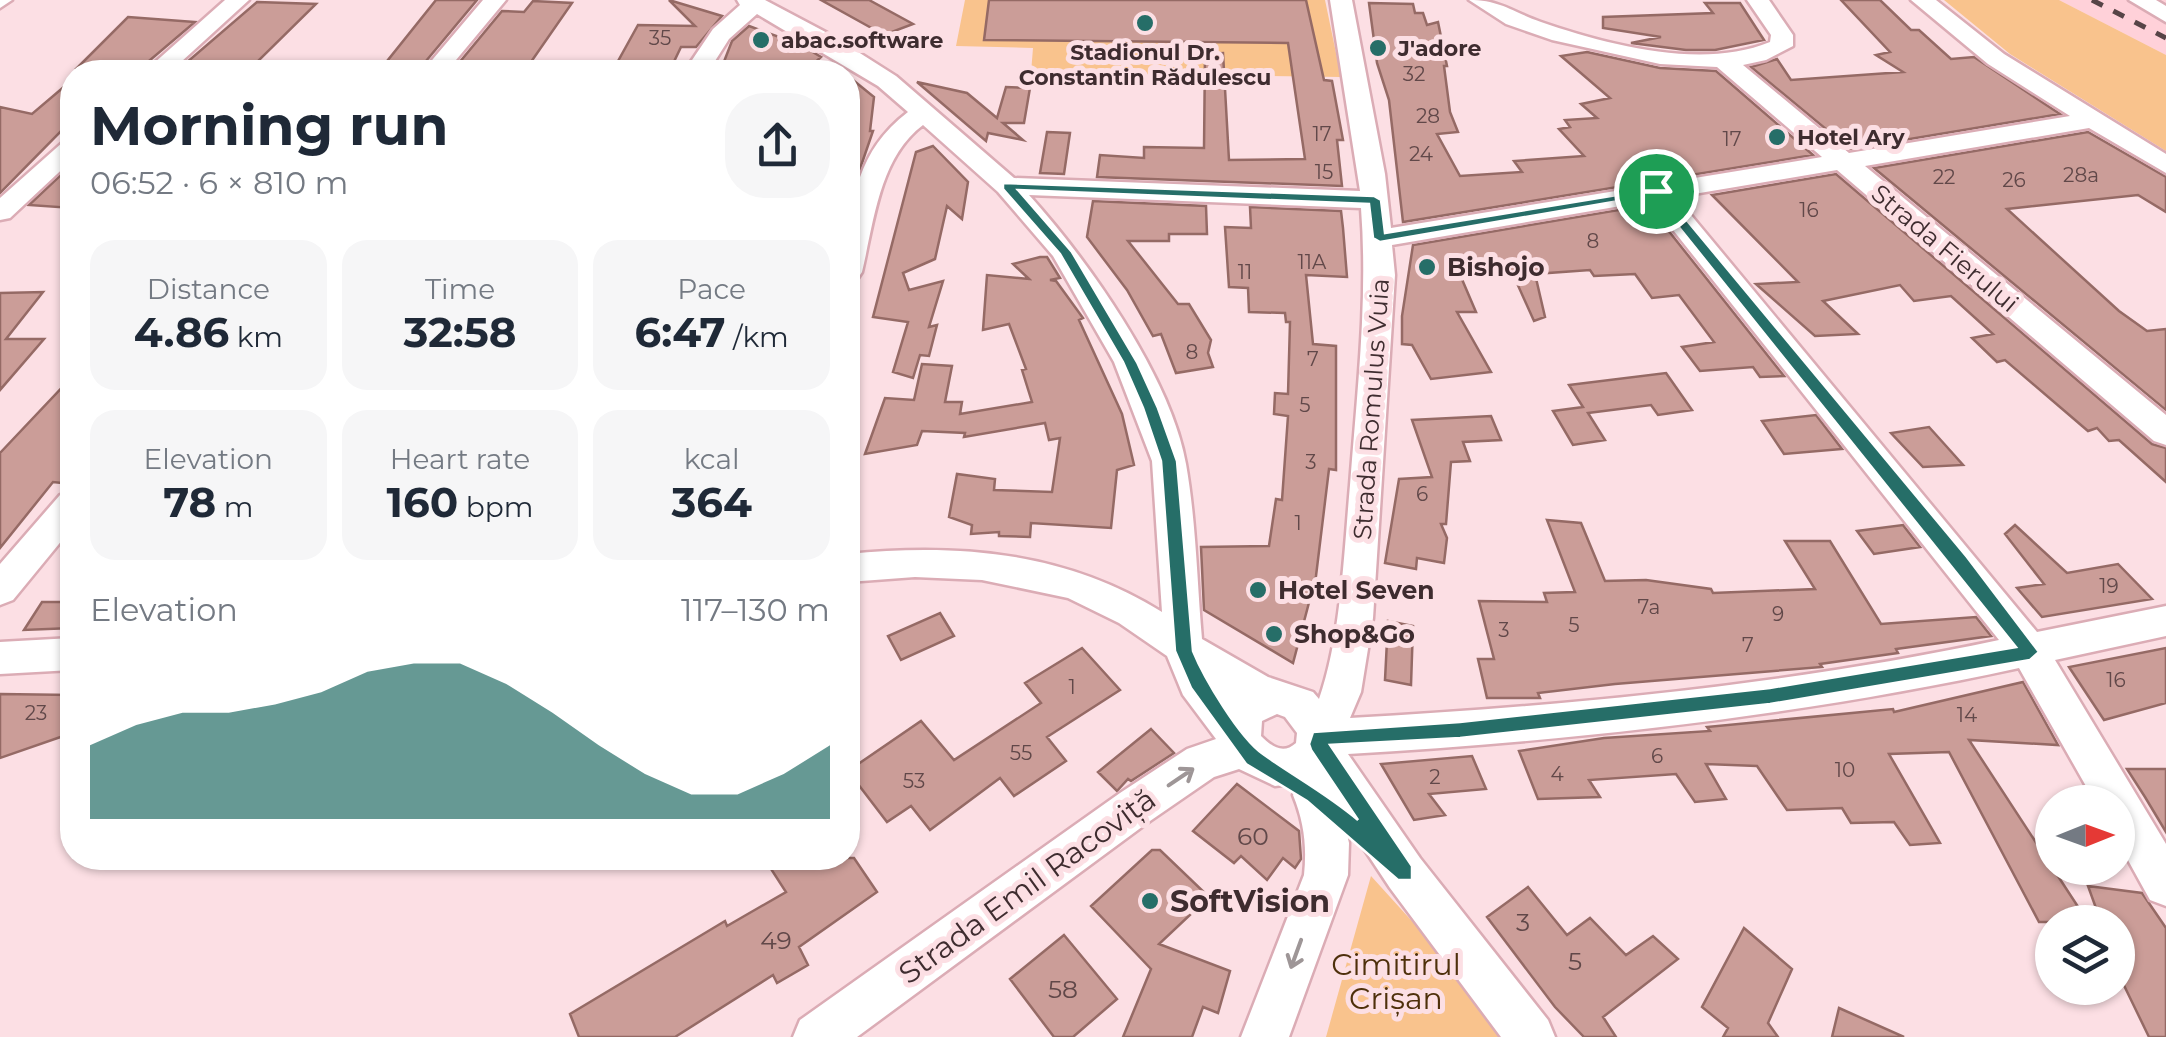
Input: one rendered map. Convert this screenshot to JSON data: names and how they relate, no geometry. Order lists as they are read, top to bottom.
{
  "streets": {
    "street": ["Strada Fierului", "Strada Romulus Vuia", "Strada Emil Racoviță"]
  },
  "crossings": [
    ["Strada Romulus Vuia", "Strada Emil Racoviță"]
  ],
  "one_way": ["Strada Emil Racoviță"],
  "parks": ["Cimitirul Crișan"],
  "places": [
    "Stadionul Dr. Constantin Rădulescu",
    "abac.software",
    "J'adore",
    "Hotel Ary",
    "Bishojo",
    "Hotel Seven",
    "Shop&Go",
    "SoftVision"
  ],
  "house_numbers": [
    "35",
    "32",
    "28",
    "17",
    "17",
    "24",
    "15",
    "28a",
    "22",
    "26",
    "16",
    "8",
    "11A",
    "11",
    "8",
    "7",
    "5",
    "3",
    "6",
    "1",
    "19",
    "7a",
    "9",
    "5",
    "3",
    "7",
    "16",
    "1",
    "23",
    "14",
    "55",
    "6",
    "10",
    "4",
    "2",
    "53",
    "60",
    "3",
    "49",
    "5",
    "58"
  ],
  "north": "right",
  "page": {
    "heading": ["Morning run", "06:52 · 6 × 810 m"],
    "stats": [
      ["Distance", "4.86 km"],
      ["Time", "32:58"],
      ["Pace", "6:47 /km"],
      ["Elevation", "78 m"],
      ["Heart rate", "160 bpm"],
      ["kcal", "364"]
    ],
    "chart": ["Elevation", "117–130 m"]
  }
}
